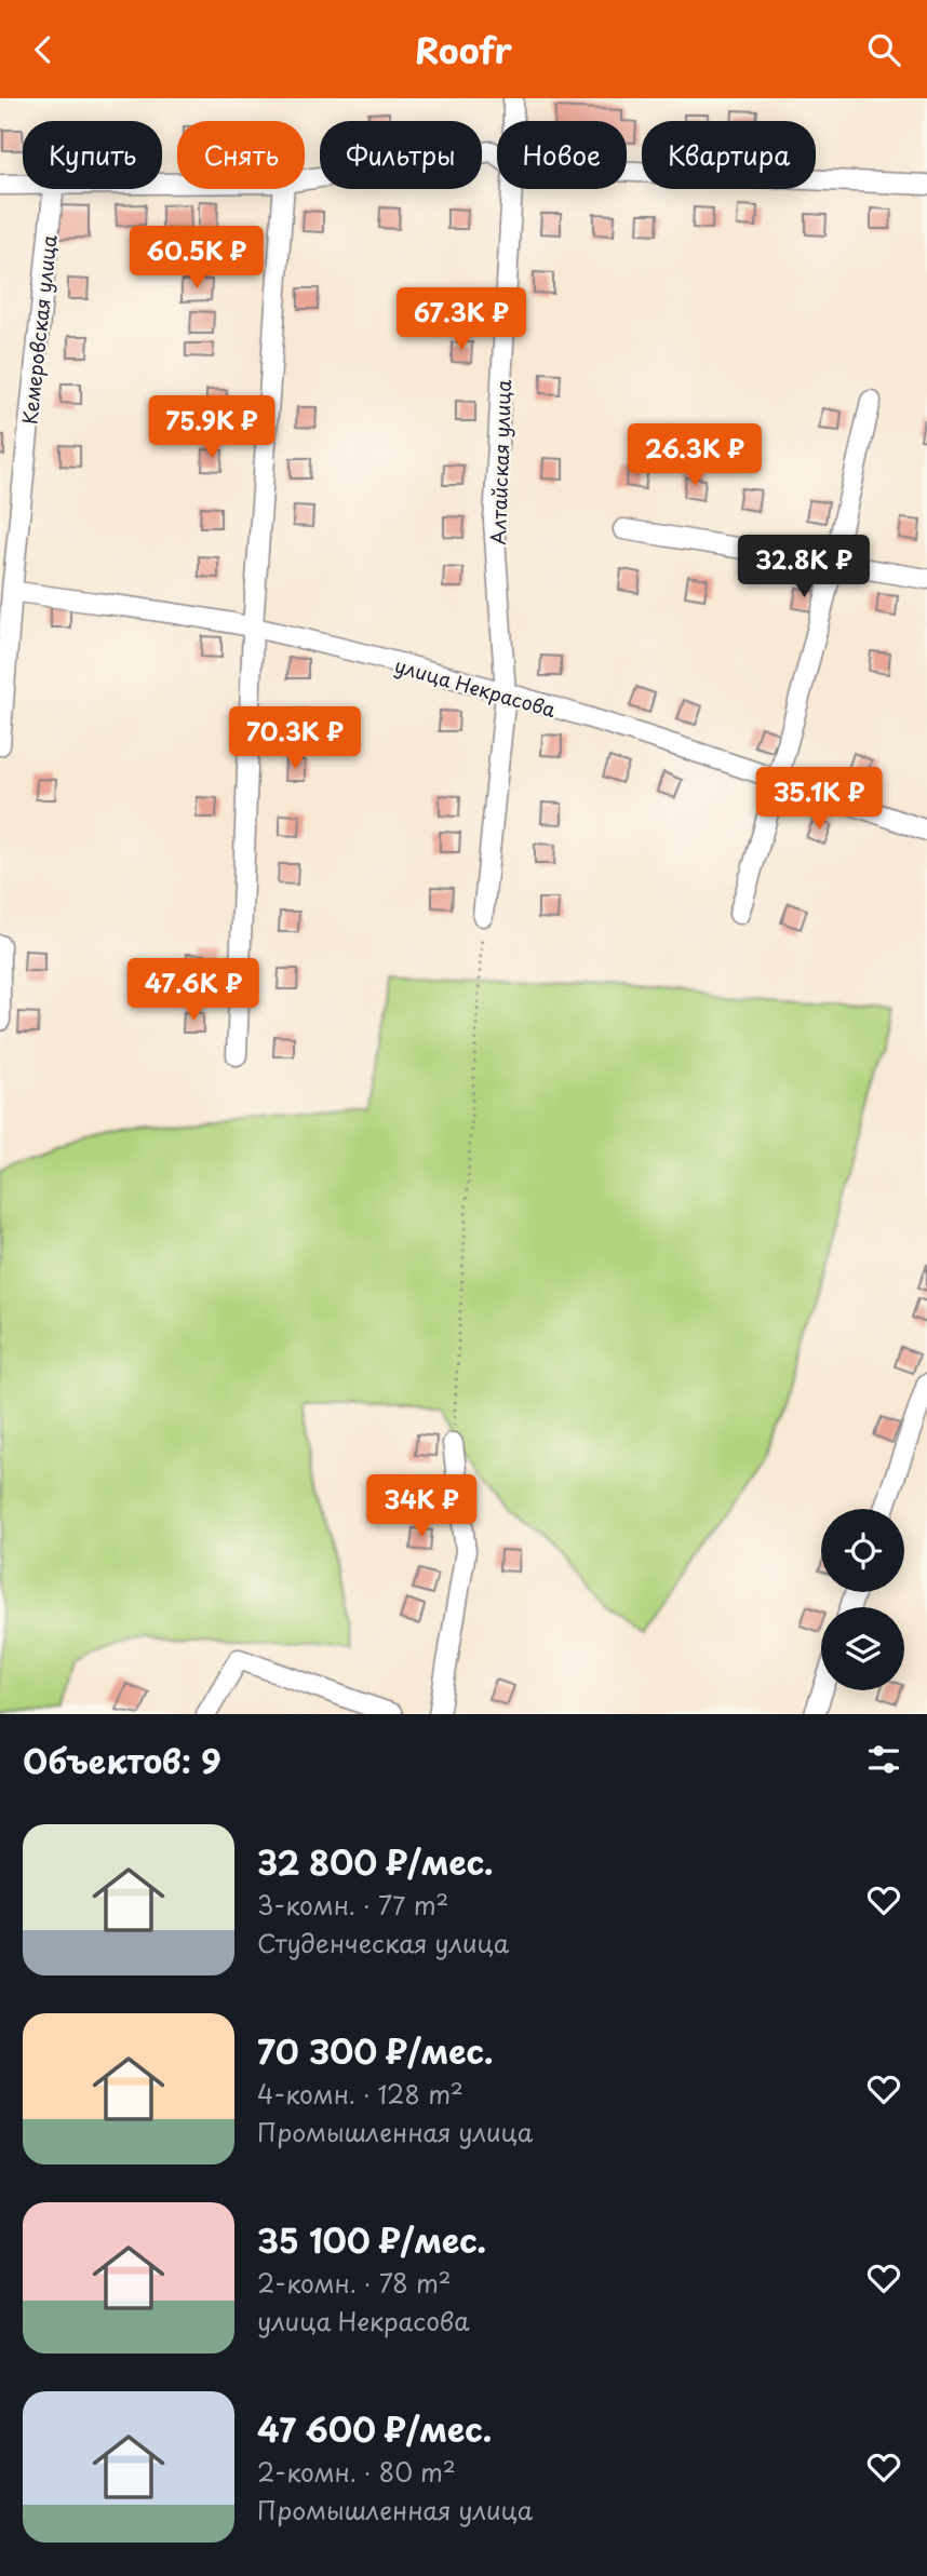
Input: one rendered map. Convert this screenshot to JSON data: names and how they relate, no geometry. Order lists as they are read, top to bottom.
{
  "streets": {
    "street": ["Кемеровская улица", "Алтайская улица", "улица Некрасова"]
  },
  "crossings": [
    ["Кемеровская улица", "улица Некрасова"],
    ["Алтайская улица", "улица Некрасова"]
  ],
  "page": {
    "header": "Roofr",
    "chip": [
      "Купить",
      "Снять",
      "Фильтры",
      "Новое",
      "Квартира"
    ],
    "price": [
      "60.5K ₽",
      "67.3K ₽",
      "75.9K ₽",
      "26.3K ₽",
      "32.8K ₽",
      "70.3K ₽",
      "35.1K ₽",
      "47.6K ₽",
      "34K ₽"
    ],
    "heading": "Объектов: 9",
    "list": [
      {
        "name": "32 800 ₽/мес.",
        "note": "3-комн. · 77 m² · Студенческая улица"
      },
      {
        "name": "70 300 ₽/мес.",
        "note": "4-комн. · 128 m² · Промышленная улица"
      },
      {
        "name": "35 100 ₽/мес.",
        "note": "2-комн. · 78 m² · улица Некрасова"
      },
      {
        "name": "47 600 ₽/мес.",
        "note": "2-комн. · 80 m² · Промышленная улица"
      }
    ]
  }
}
